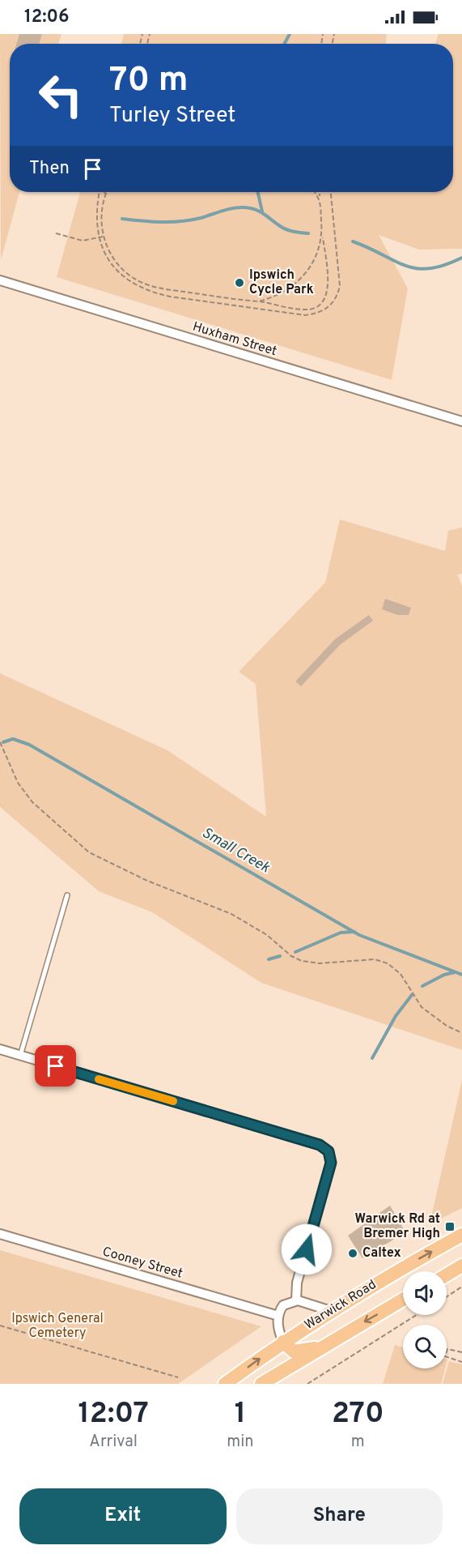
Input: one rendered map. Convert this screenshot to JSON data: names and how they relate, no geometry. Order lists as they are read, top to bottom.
{
  "streets": {
    "main road": ["Warwick Road"],
    "street": ["Huxham Street", "Cooney Street"]
  },
  "water": ["Small Creek"],
  "parks": ["Ipswich General Cemetery"],
  "places": {
    "other": ["Ipswich Cycle Park", "Caltex"],
    "transit": ["Warwick Rd at Bremer High"]
  },
  "page": {
    "status": "12:06",
    "turn": ["70 m", "Turley Street"],
    "then": "Then",
    "eta": [
      "12:07",
      "Arrival",
      "1",
      "min",
      "270",
      "m"
    ],
    "buttons": ["Exit", "Share"]
  }
}
